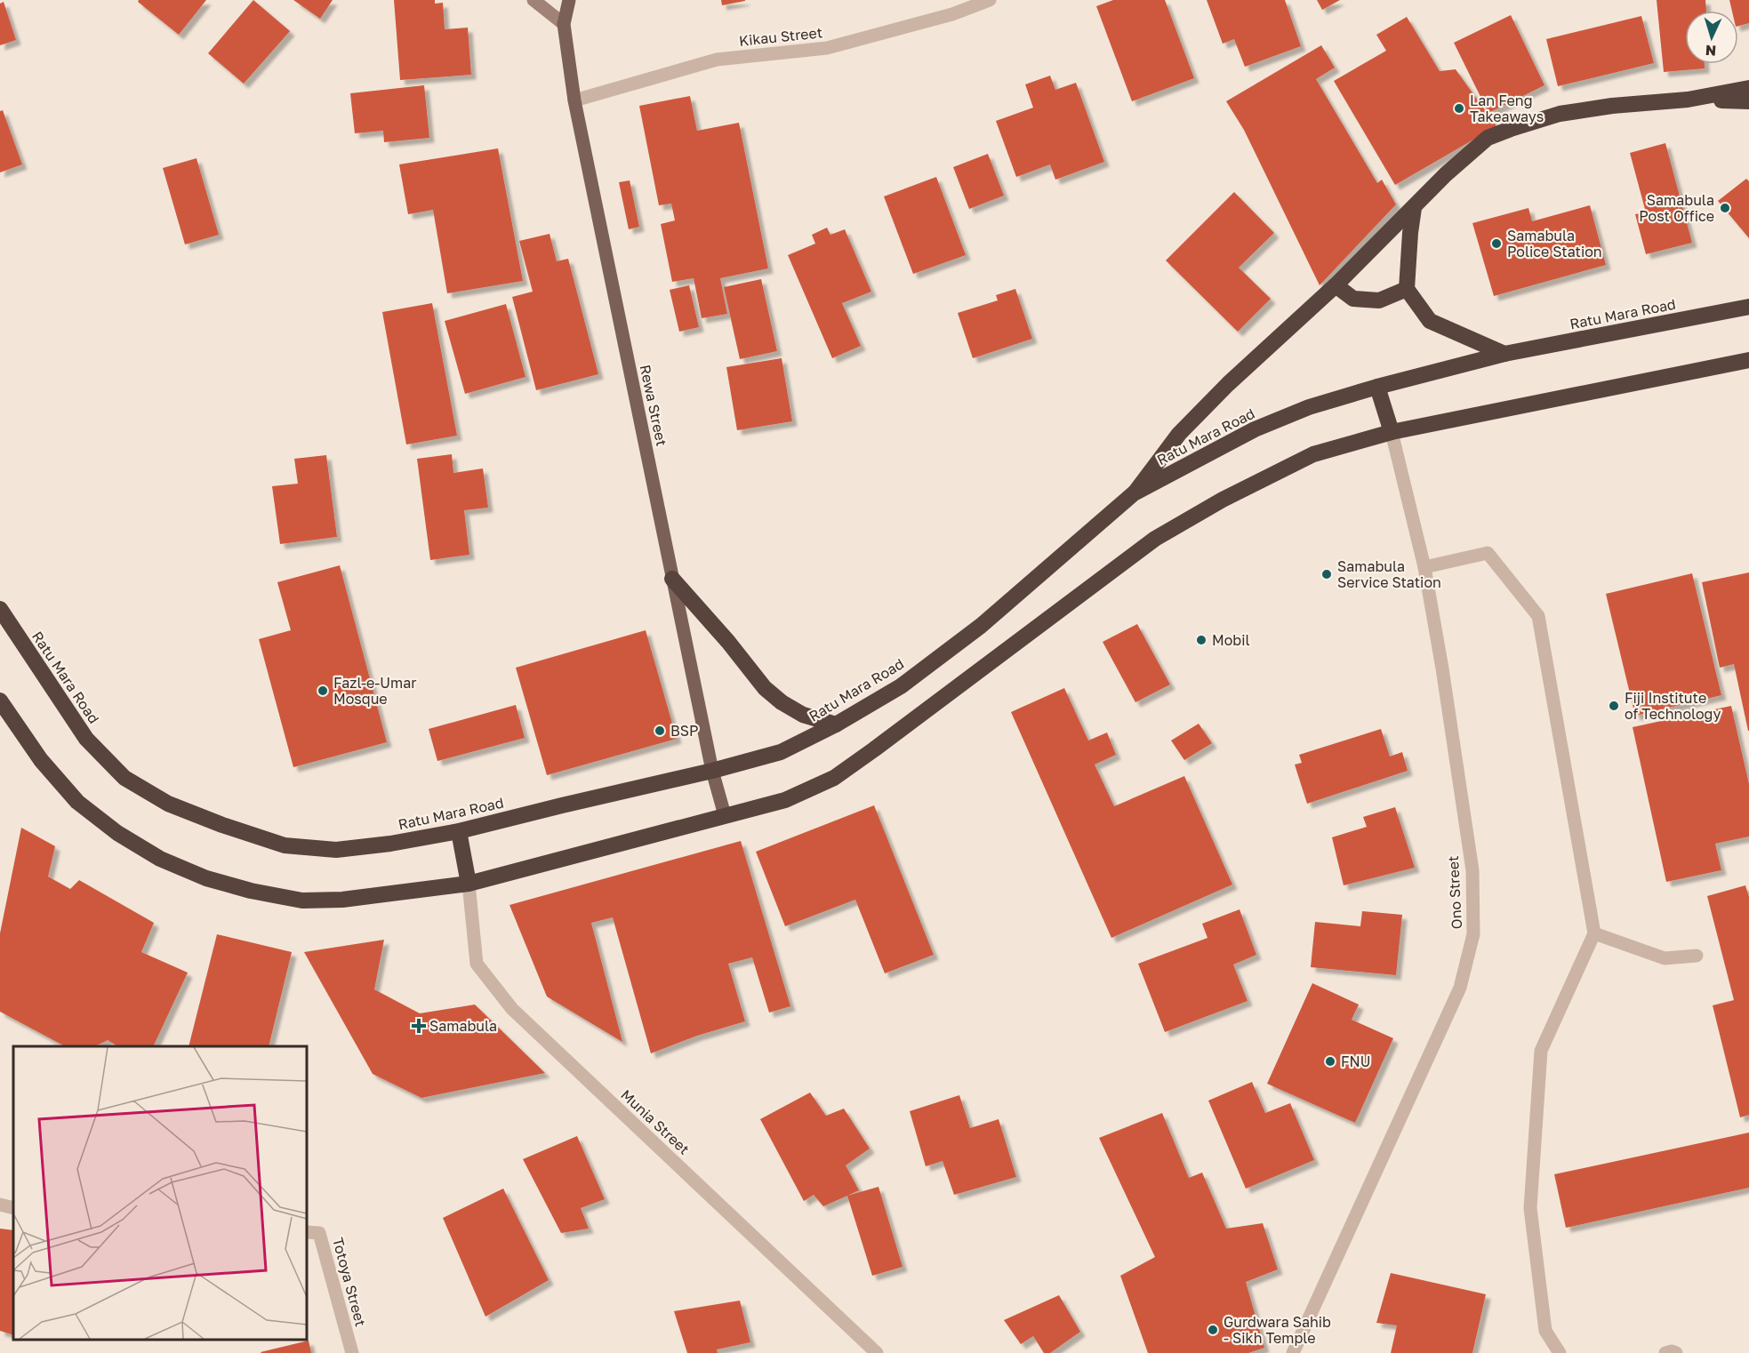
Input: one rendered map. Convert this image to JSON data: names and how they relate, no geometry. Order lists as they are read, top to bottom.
{
  "streets": {
    "highway": ["Ratu Mara Road"],
    "main road": ["Rewa Street"],
    "street": [
      "Kikau Street",
      "Ono Street",
      "Munia Street",
      "Totoya Street"
    ]
  },
  "crossings": [
    ["Kikau Street", "Rewa Street"],
    ["Ratu Mara Road", "Rewa Street"]
  ],
  "places": {
    "other": [
      "Lan Feng Takeaways",
      "Samabula Post Office",
      "Samabula Police Station",
      "Samabula Service Station",
      "Mobil",
      "Fazl-e-Umar Mosque",
      "Fiji Institute of Technology",
      "BSP",
      "FNU",
      "Gurdwara Sahib - Sikh Temple"
    ],
    "health": ["Samabula"]
  },
  "north": "bottom"
}
